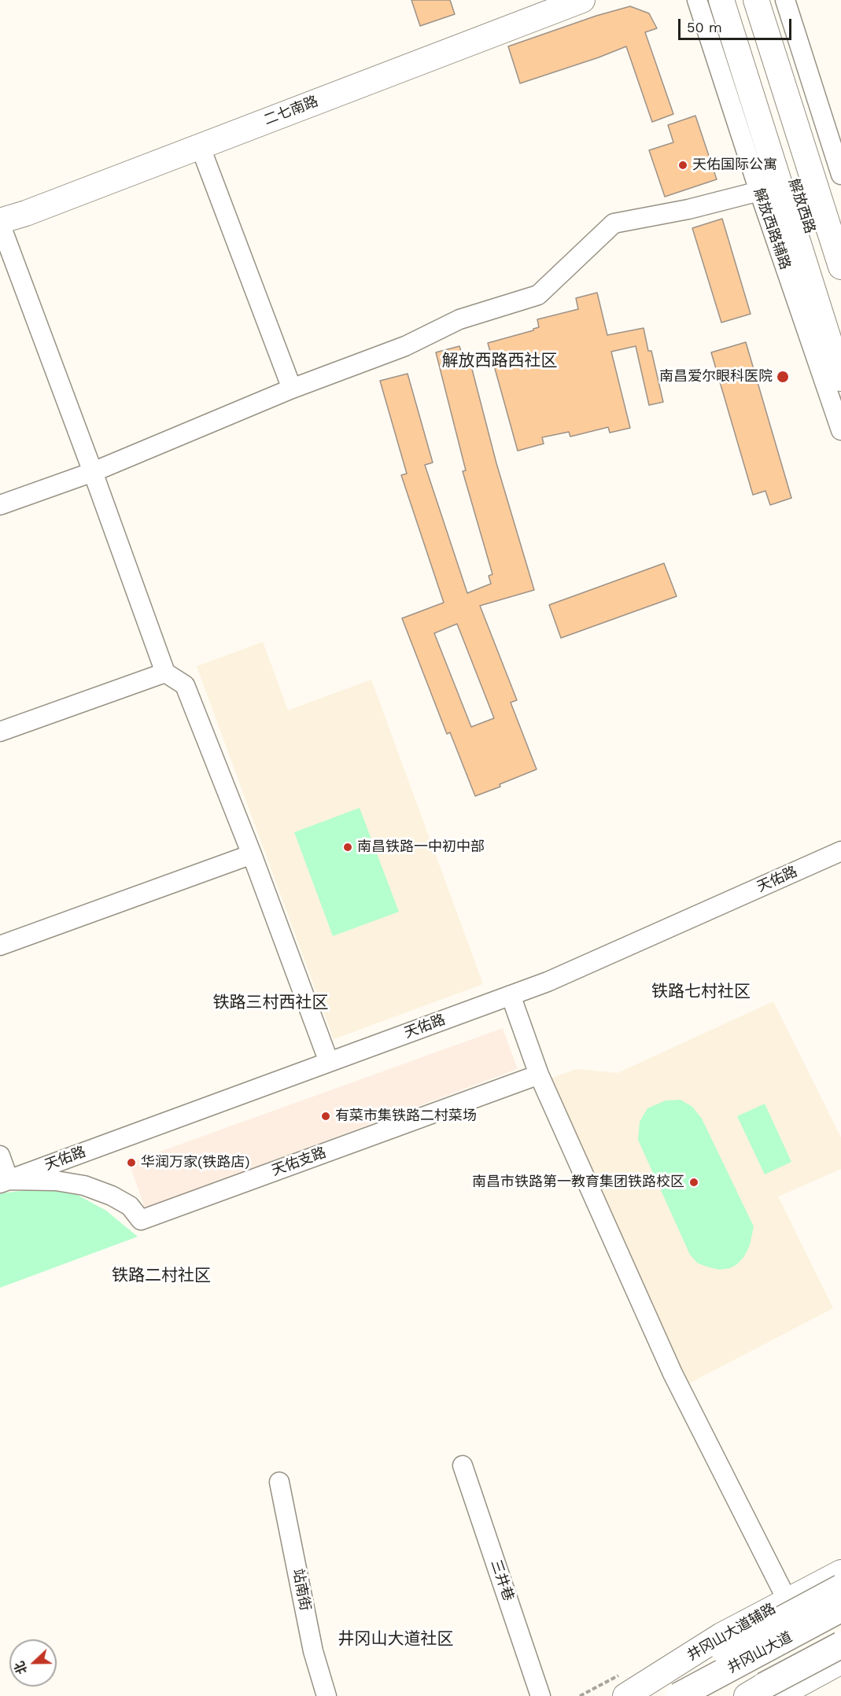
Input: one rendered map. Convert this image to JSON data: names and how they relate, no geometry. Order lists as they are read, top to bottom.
{
  "streets": {
    "highway": ["井冈山大道"],
    "main road": [
      "二七南路",
      "解放西路",
      "解放西路辅路",
      "井冈山大道辅路"
    ],
    "street": [
      "天佑路",
      "天佑支路",
      "三井巷",
      "站南街"
    ]
  },
  "crossings": [
    ["天佑路", "天佑支路"]
  ],
  "districts": [
    "解放西路西社区",
    "铁路七村社区",
    "铁路三村西社区",
    "铁路二村社区",
    "井冈山大道社区"
  ],
  "places": [
    "天佑国际公寓",
    "南昌爱尔眼科医院",
    "南昌铁路一中初中部",
    "有菜市集铁路二村菜场",
    "华润万家(铁路店)",
    "南昌市铁路第一教育集团铁路校区"
  ],
  "scale_bar": "50 m",
  "north": "left"
}
